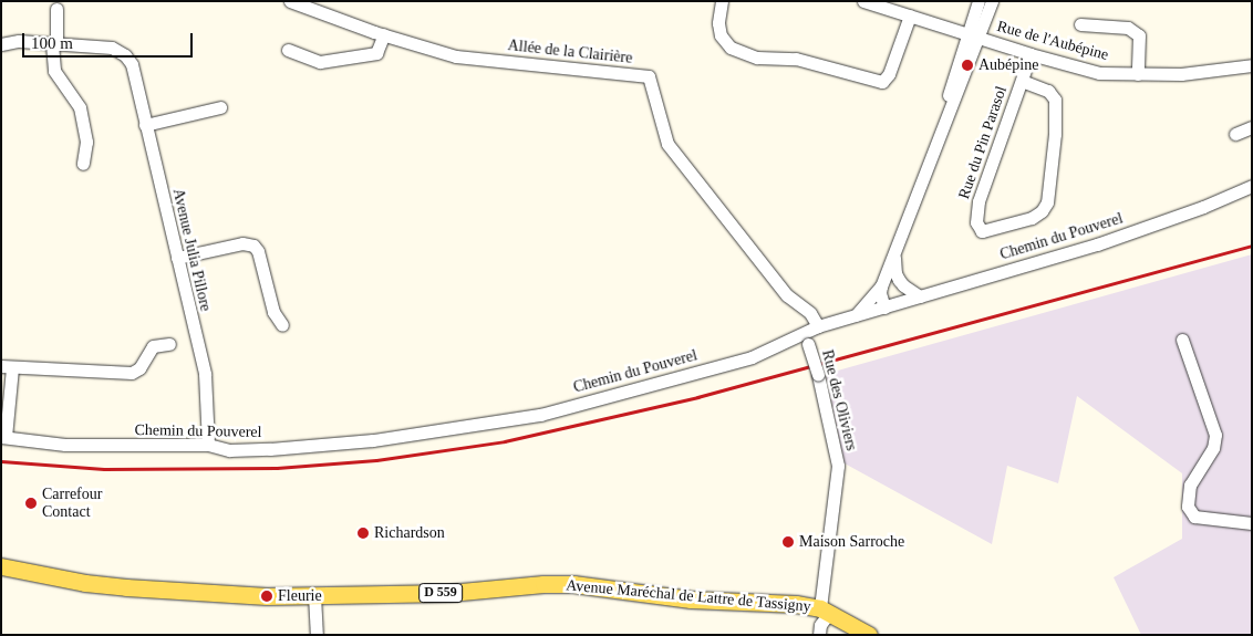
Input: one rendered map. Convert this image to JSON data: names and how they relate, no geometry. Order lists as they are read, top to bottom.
{
  "streets": {
    "main road": ["D 559", "Avenue Maréchal de Lattre de Tassigny"],
    "street": [
      "Rue de l'Aubépine",
      "Allée de la Clairière",
      "Rue du Pin Parasol",
      "Chemin du Pouverel",
      "Avenue Julia Pillore",
      "Rue des Oliviers"
    ]
  },
  "crossings": [
    ["Rue de l'Aubépine", "Rue du Pin Parasol"],
    ["Allée de la Clairière", "Chemin du Pouverel"],
    ["Chemin du Pouverel", "Avenue Julia Pillore"],
    ["Chemin du Pouverel", "Rue des Oliviers"],
    ["Rue des Oliviers", "Avenue Maréchal de Lattre de Tassigny"]
  ],
  "places": [
    "Aubépine",
    "Carrefour Contact",
    "Richardson",
    "Maison Sarroche",
    "Fleurie"
  ],
  "scale_bar": "100 m"
}
